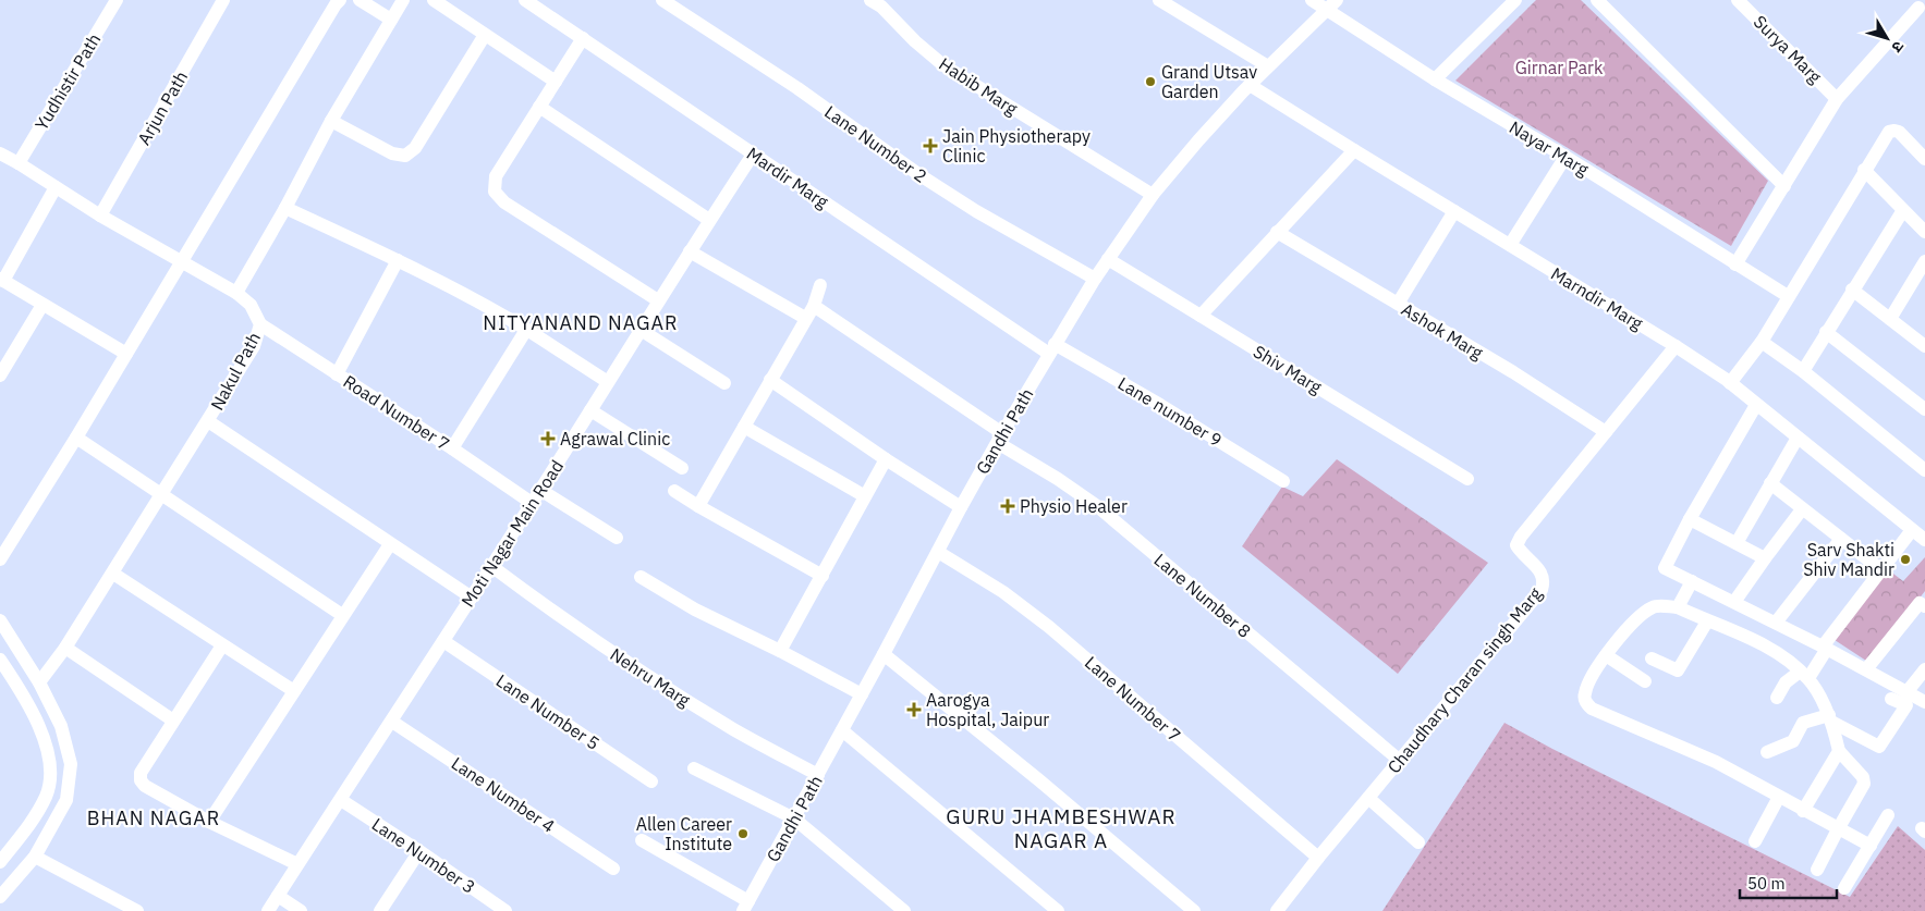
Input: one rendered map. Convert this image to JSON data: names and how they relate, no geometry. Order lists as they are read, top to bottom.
{
  "streets": {
    "street": [
      "Surya Marg",
      "Yudhistir Path",
      "Habib Marg",
      "Arjun Path",
      "Lane Number 2",
      "Nayar Marg",
      "Mardir Marg",
      "Marndir Marg",
      "Ashok Marg",
      "Shiv Marg",
      "Nakul Path",
      "Lane number 9",
      "Road Number 7",
      "Gandhi Path",
      "Moti Nagar Main Road",
      "Lane Number 8",
      "Nehru Marg",
      "Chaudhary Charan singh Marg",
      "Lane Number 7",
      "Lane Number 5",
      "Lane Number 4",
      "Lane Number 3"
    ]
  },
  "crossings": [
    ["Yudhistir Path", "Nakul Path"],
    ["Habib Marg", "Gandhi Path"],
    ["Arjun Path", "Nakul Path"],
    ["Lane Number 2", "Gandhi Path"],
    ["Nayar Marg", "Gandhi Path"],
    ["Mardir Marg", "Lane number 9"],
    ["Mardir Marg", "Gandhi Path"],
    ["Mardir Marg", "Moti Nagar Main Road"],
    ["Marndir Marg", "Gandhi Path"],
    ["Marndir Marg", "Chaudhary Charan singh Marg"],
    ["Ashok Marg", "Chaudhary Charan singh Marg"],
    ["Shiv Marg", "Gandhi Path"],
    ["Nakul Path", "Road Number 7"],
    ["Lane number 9", "Gandhi Path"],
    ["Road Number 7", "Moti Nagar Main Road"],
    ["Gandhi Path", "Lane Number 8"],
    ["Gandhi Path", "Nehru Marg"],
    ["Gandhi Path", "Lane Number 7"],
    ["Moti Nagar Main Road", "Nehru Marg"],
    ["Moti Nagar Main Road", "Lane Number 5"],
    ["Moti Nagar Main Road", "Lane Number 4"],
    ["Moti Nagar Main Road", "Lane Number 3"],
    ["Lane Number 8", "Chaudhary Charan singh Marg"],
    ["Chaudhary Charan singh Marg", "Lane Number 7"]
  ],
  "districts": ["NITYANAND NAGAR", "GURU JHAMBESHWAR NAGAR A", "BHAN NAGAR"],
  "parks": ["Girnar Park"],
  "places": {
    "other": ["Grand Utsav Garden", "Sarv Shakti Shiv Mandir", "Allen Career Institute"],
    "health": [
      "Jain Physiotherapy Clinic",
      "Agrawal Clinic",
      "Physio Healer",
      "Aarogya Hospital, Jaipur"
    ]
  },
  "scale_bar": "50 m",
  "north": "bottom right"
}
